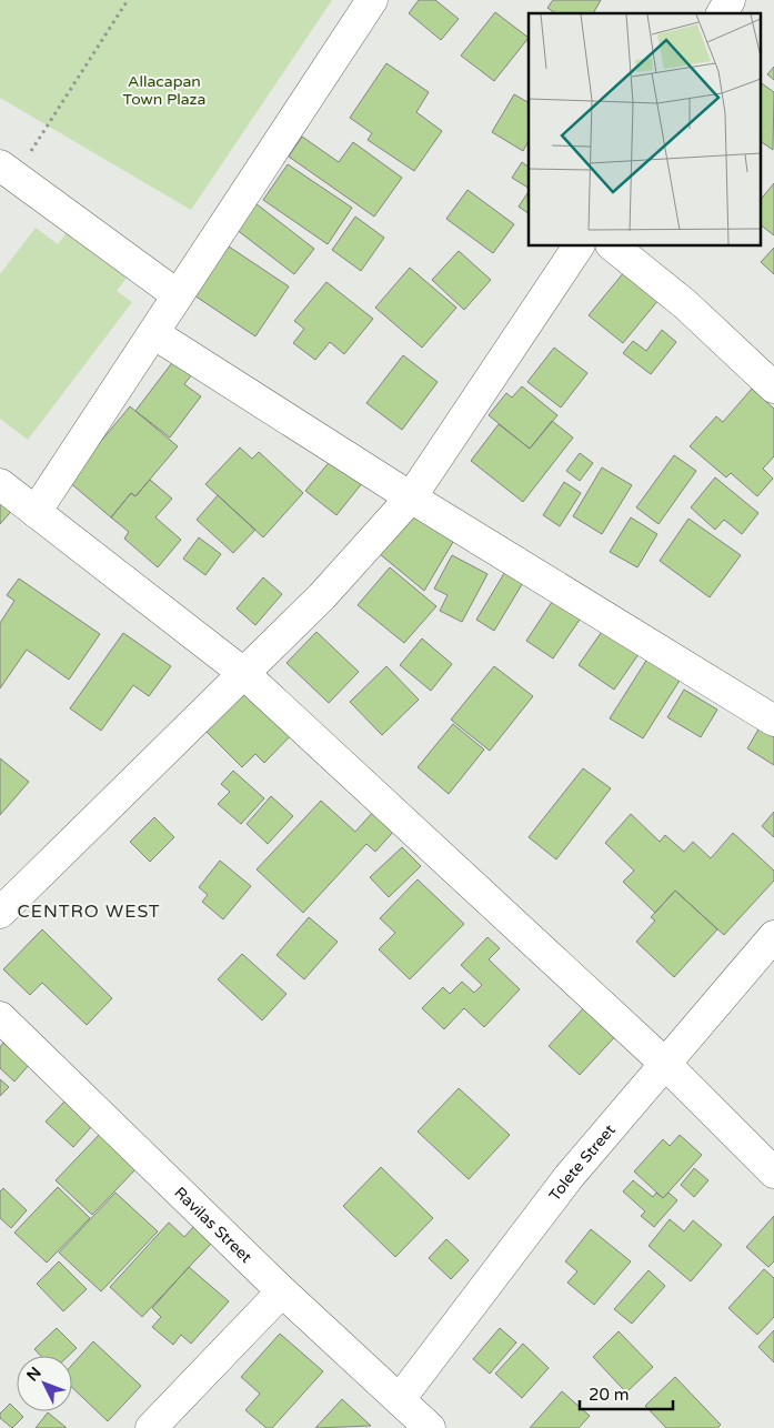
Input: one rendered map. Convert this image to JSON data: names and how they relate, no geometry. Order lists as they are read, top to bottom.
{
  "streets": {
    "street": ["Tolete Street", "Ravilas Street"]
  },
  "crossings": [
    ["Tolete Street", "Ravilas Street"]
  ],
  "districts": ["CENTRO WEST"],
  "parks": ["Allacapan Town Plaza"],
  "scale_bar": "20 m",
  "north": "top left"
}
